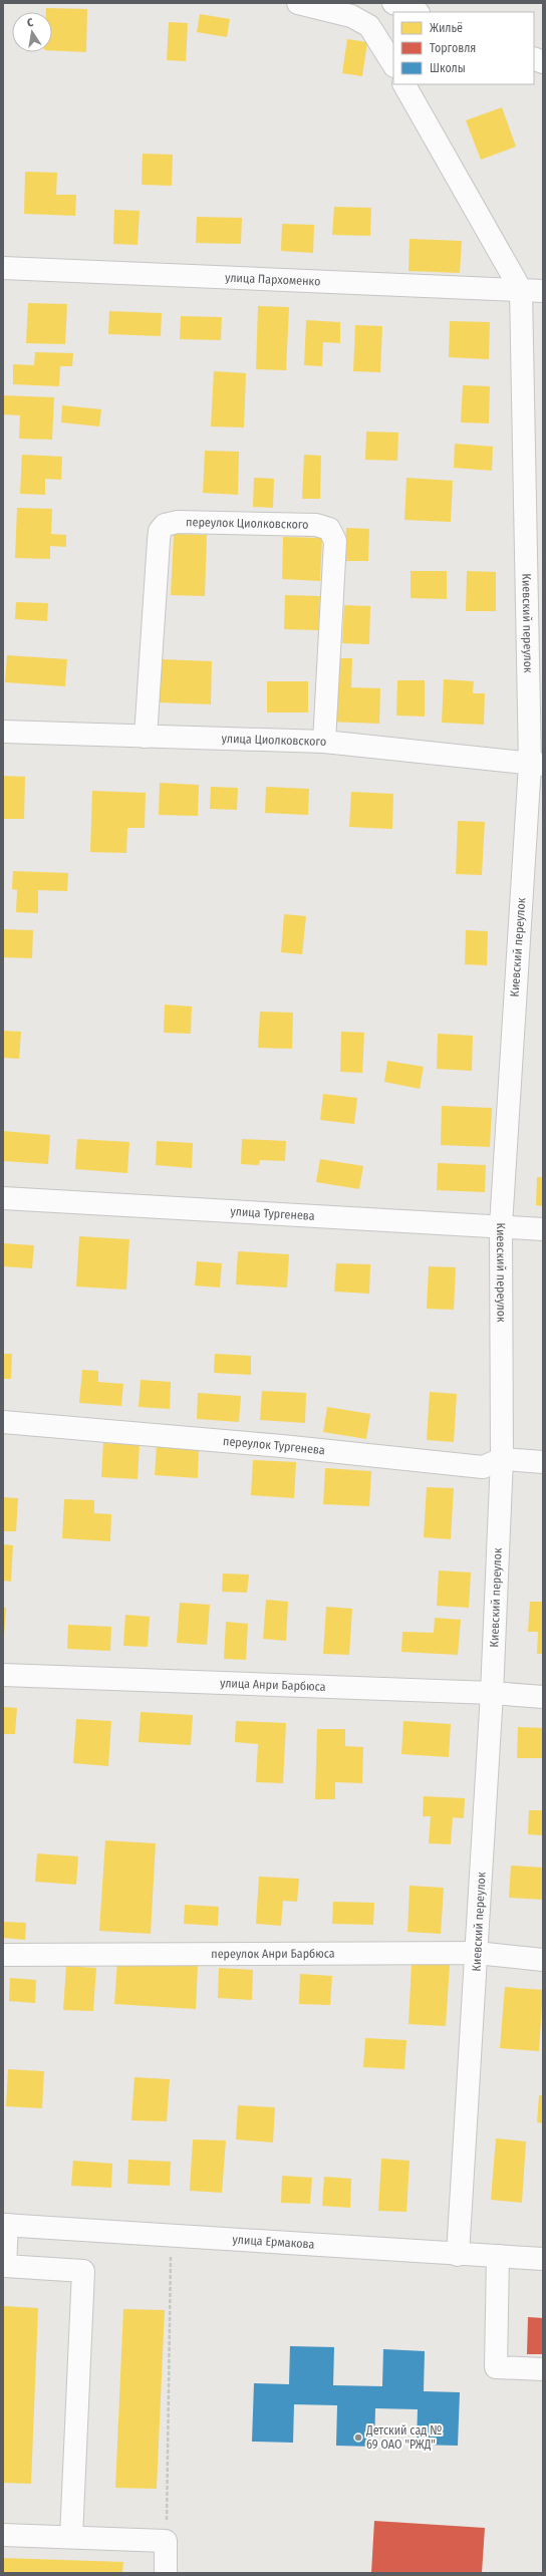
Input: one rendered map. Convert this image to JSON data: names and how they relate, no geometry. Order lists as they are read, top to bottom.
{
  "streets": {
    "street": [
      "улица Пархоменко",
      "переулок Циолковского",
      "Киевский переулок",
      "улица Циолковского",
      "улица Тургенева",
      "переулок Тургенева",
      "улица Анри Барбюса",
      "переулок Анри Барбюса",
      "улица Ермакова"
    ]
  },
  "crossings": [
    ["улица Пархоменко", "Киевский переулок"],
    ["переулок Циолковского", "улица Циолковского"],
    ["Киевский переулок", "улица Циолковского"],
    ["Киевский переулок", "улица Тургенева"],
    ["Киевский переулок", "переулок Тургенева"],
    ["Киевский переулок", "улица Анри Барбюса"],
    ["Киевский переулок", "переулок Анри Барбюса"],
    ["Киевский переулок", "улица Ермакова"]
  ],
  "places": ["Детский сад № 69 ОАО \"РЖД\""],
  "legend": ["Жильё", "Торговля", "Школы"],
  "north": "top"
}
